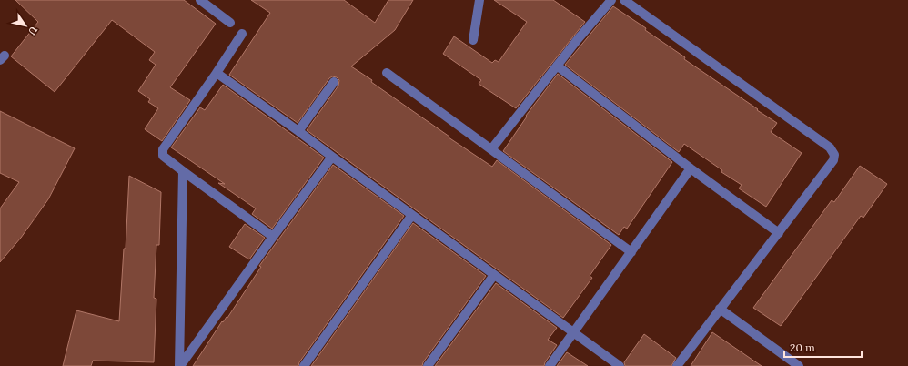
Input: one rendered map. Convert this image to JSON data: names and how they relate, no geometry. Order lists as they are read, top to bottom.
{
  "scale_bar": "20 m",
  "north": "bottom right"
}
